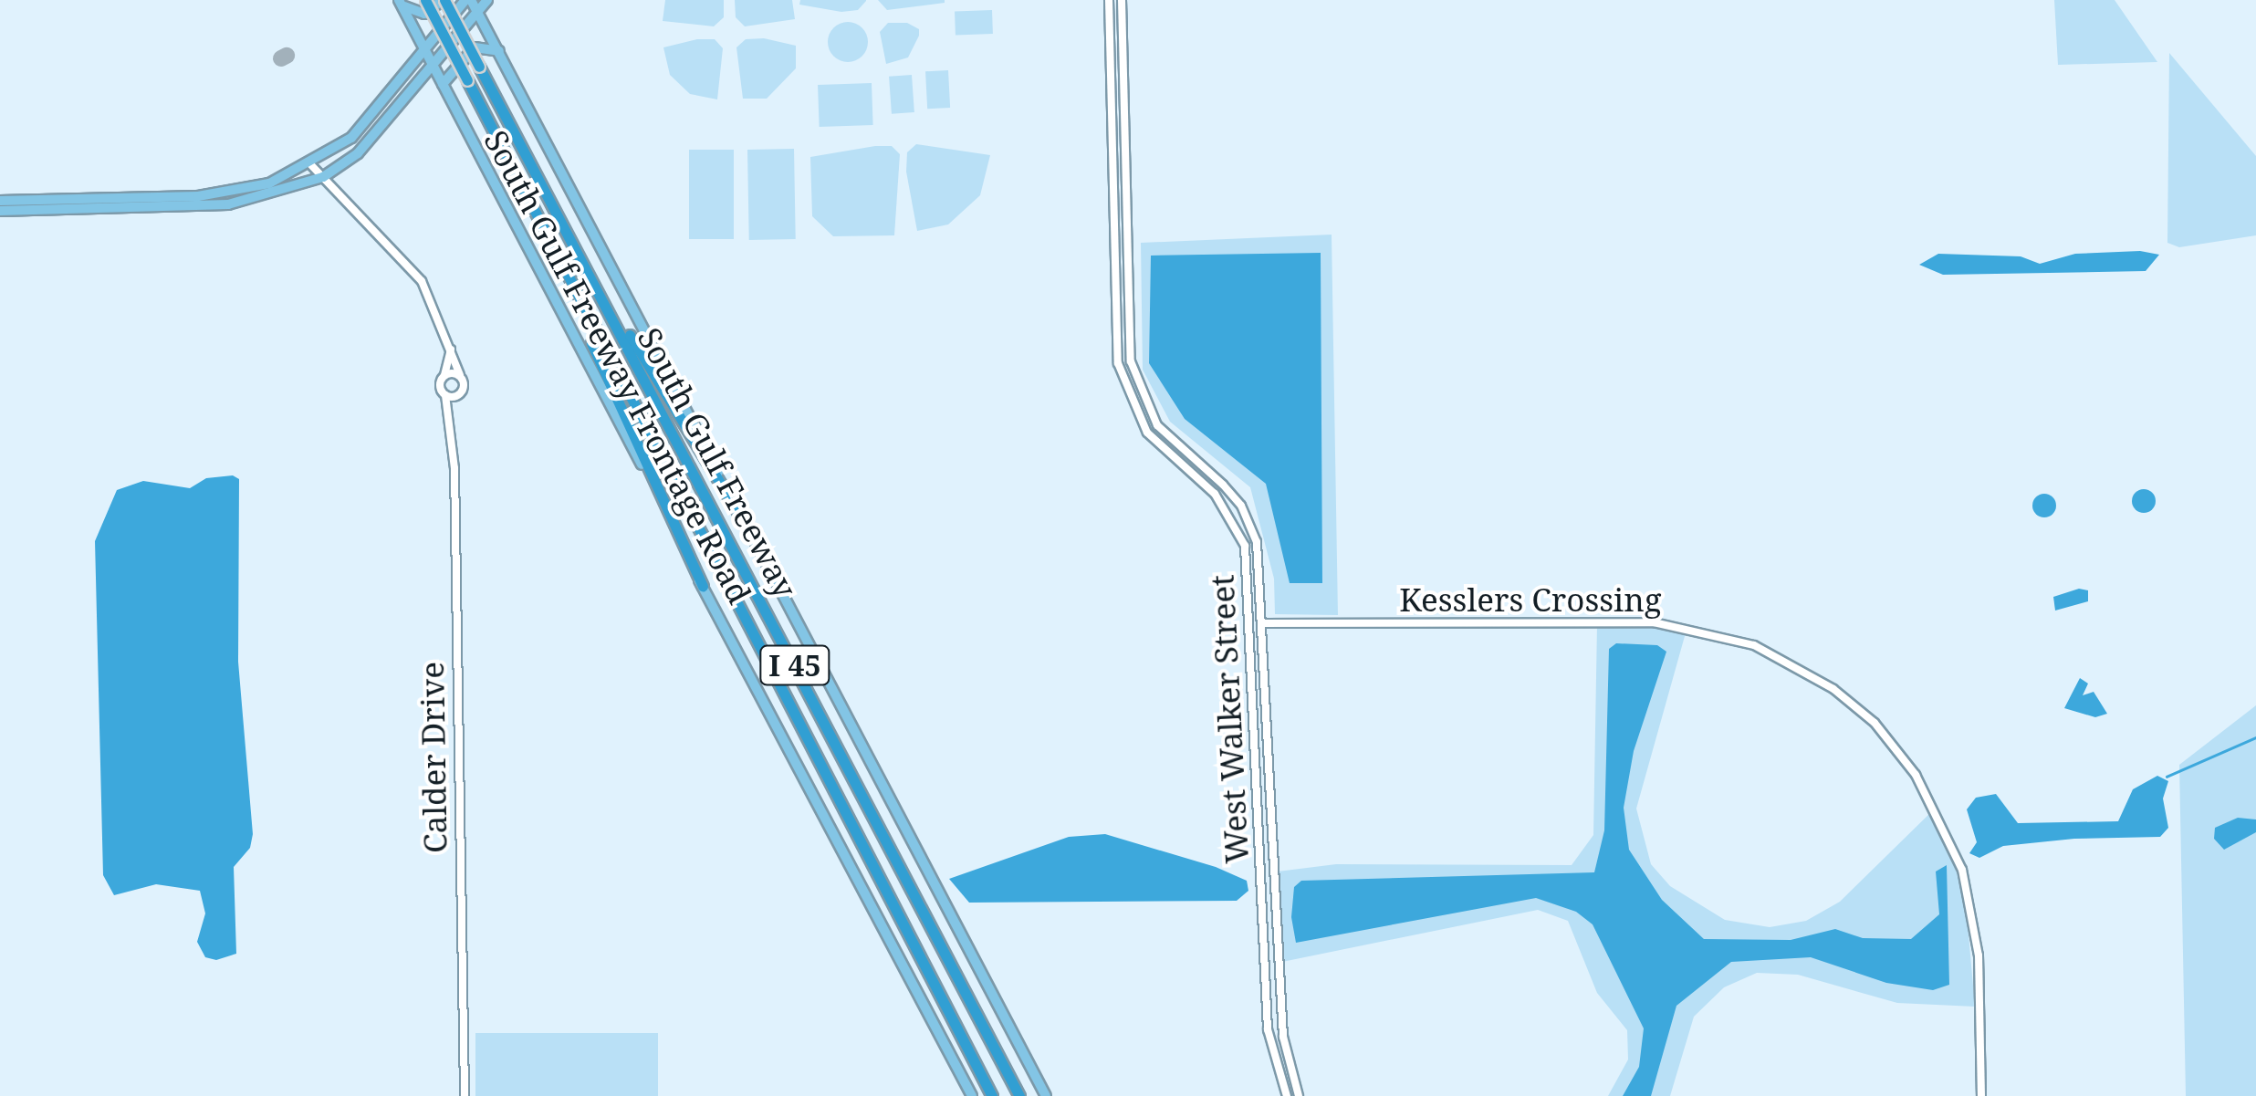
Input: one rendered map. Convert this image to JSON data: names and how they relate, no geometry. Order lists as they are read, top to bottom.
{
  "streets": {
    "highway": ["South Gulf Freeway", "I 45"],
    "main road": ["South Gulf Freeway Frontage Road"],
    "street": ["Kesslers Crossing", "West Walker Street", "Calder Drive"]
  },
  "crossings": [
    ["Kesslers Crossing", "West Walker Street"]
  ]
}
